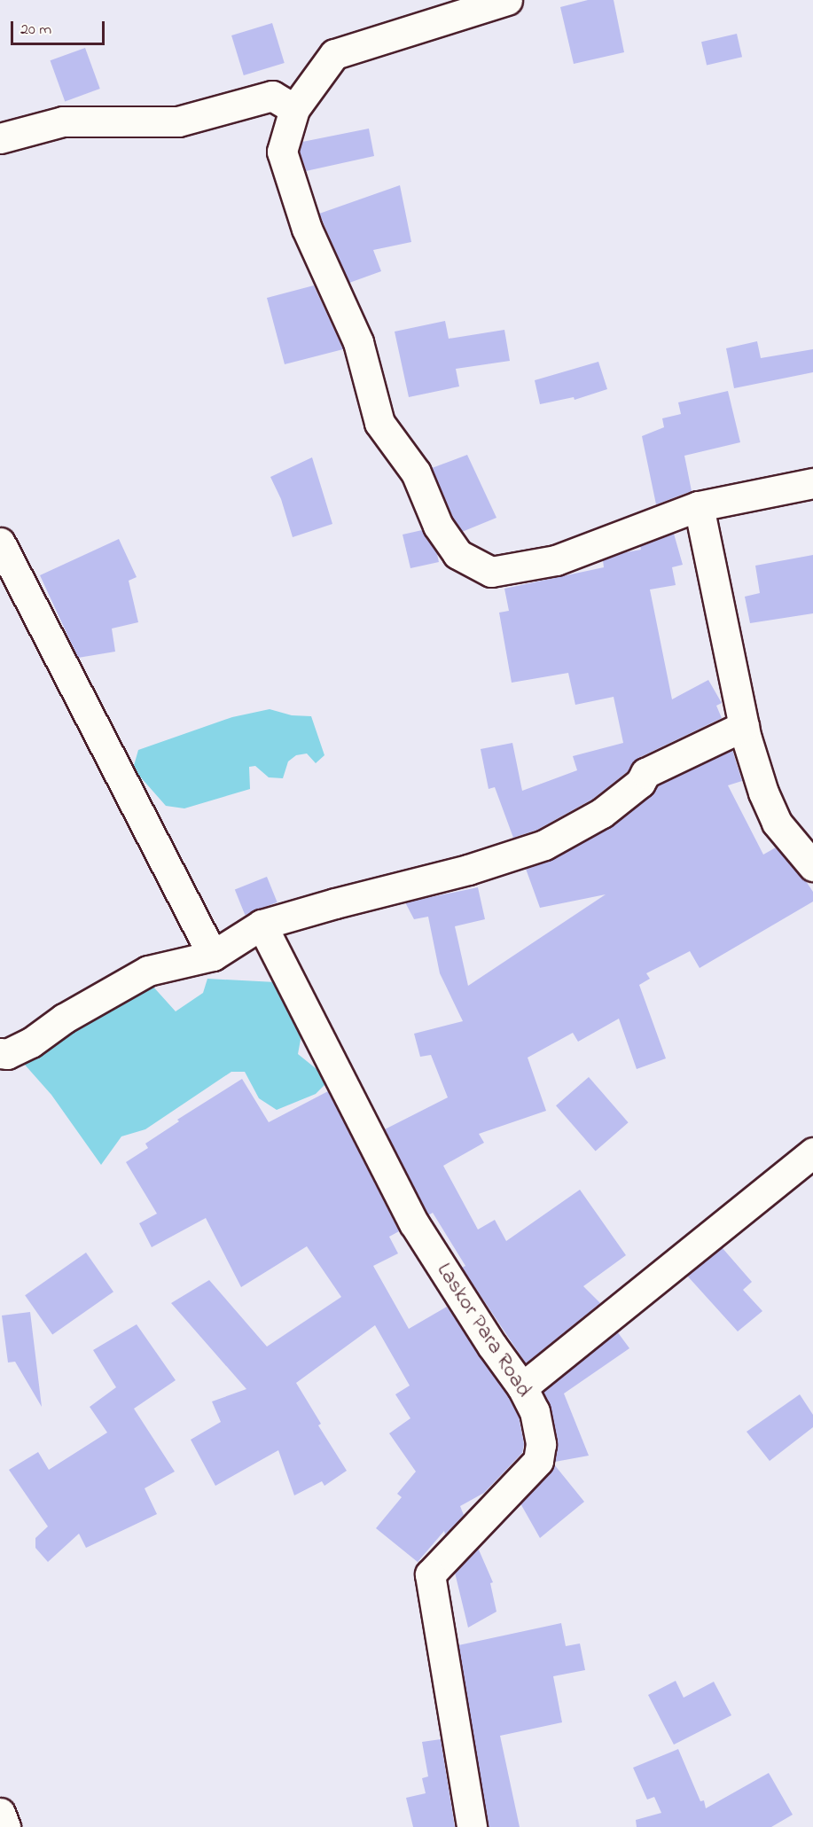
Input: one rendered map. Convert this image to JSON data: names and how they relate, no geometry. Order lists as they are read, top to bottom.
{
  "streets": {
    "street": ["Laskor Para Road"]
  },
  "scale_bar": "20 m"
}
